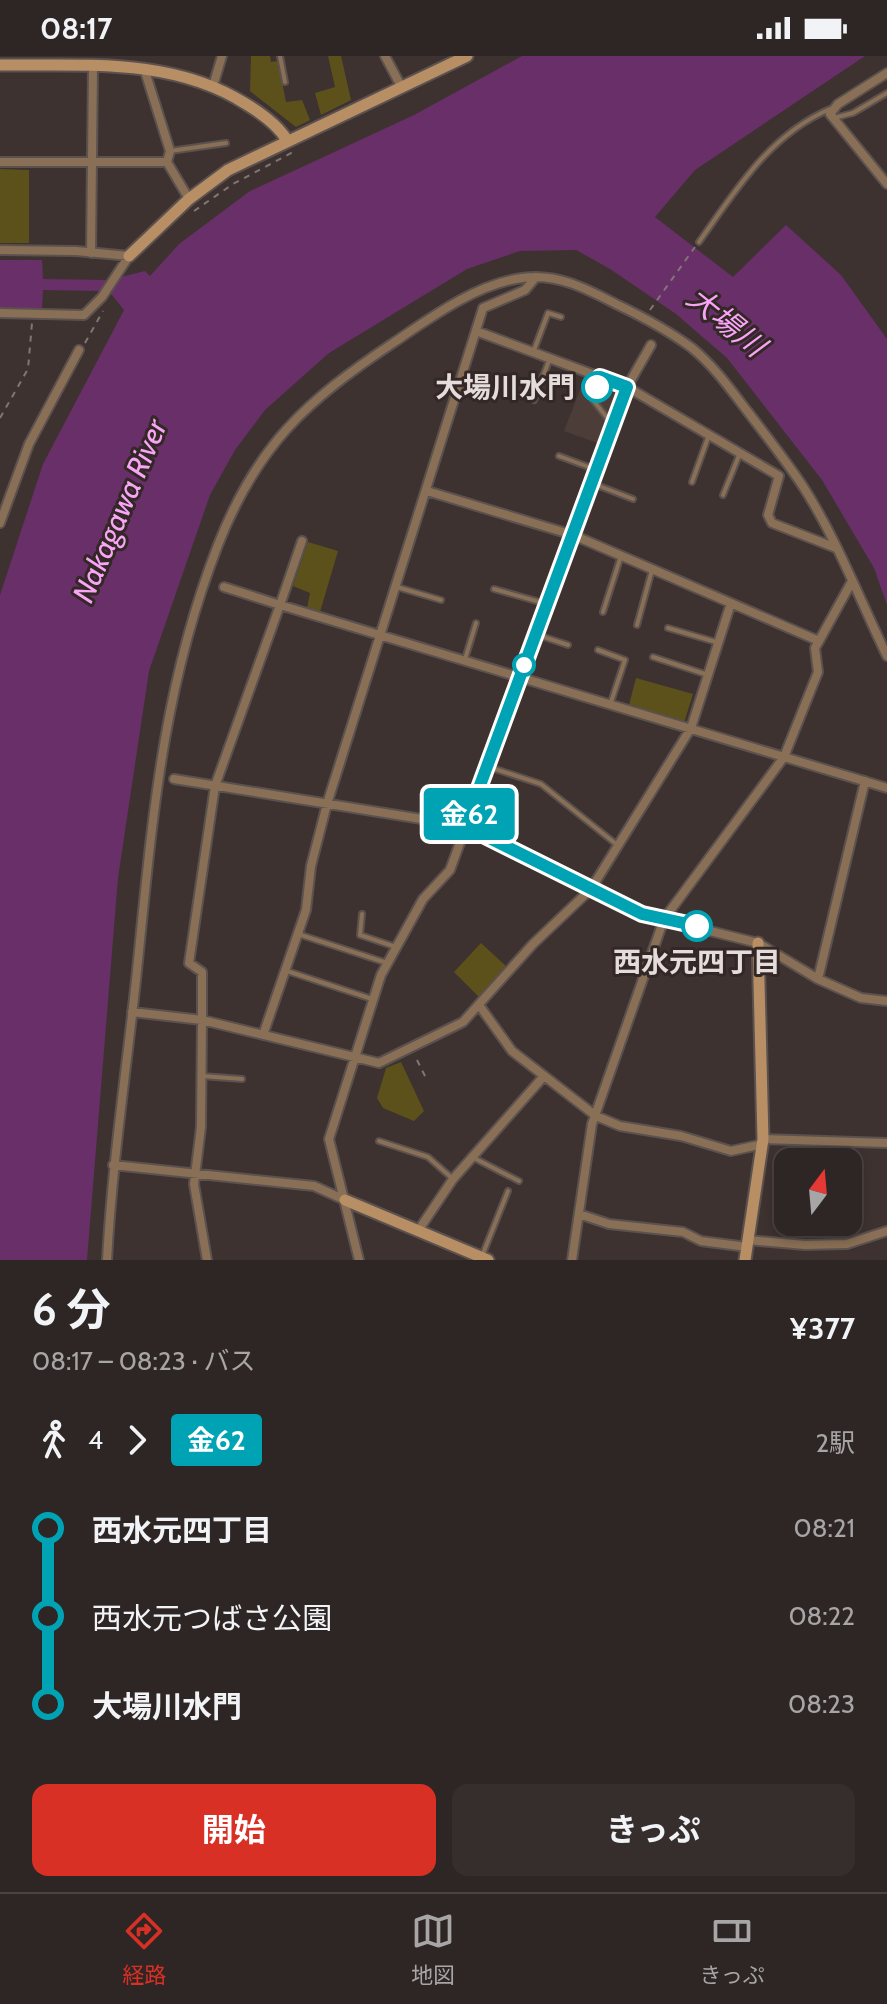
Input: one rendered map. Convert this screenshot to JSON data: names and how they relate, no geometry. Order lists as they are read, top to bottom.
{
  "water": ["大場川", "Nakagawa River"],
  "places": ["大場川水門", "西水元四丁目"],
  "lines": ["bus line 金62"],
  "north": "top",
  "page": {
    "status": "08:17",
    "on_map": "金62",
    "heading": ["6 分", "08:17 – 08:23 · バス", "¥377"],
    "legs": ["4", "金62", "2駅"],
    "list": [
      {
        "name": "西水元四丁目",
        "value": "08:21"
      },
      {
        "name": "西水元つばさ公園",
        "value": "08:22"
      },
      {
        "name": "大場川水門",
        "value": "08:23"
      }
    ],
    "buttons": ["開始", "きっぷ"],
    "tabs": ["経路", "地図", "きっぷ"]
  }
}
